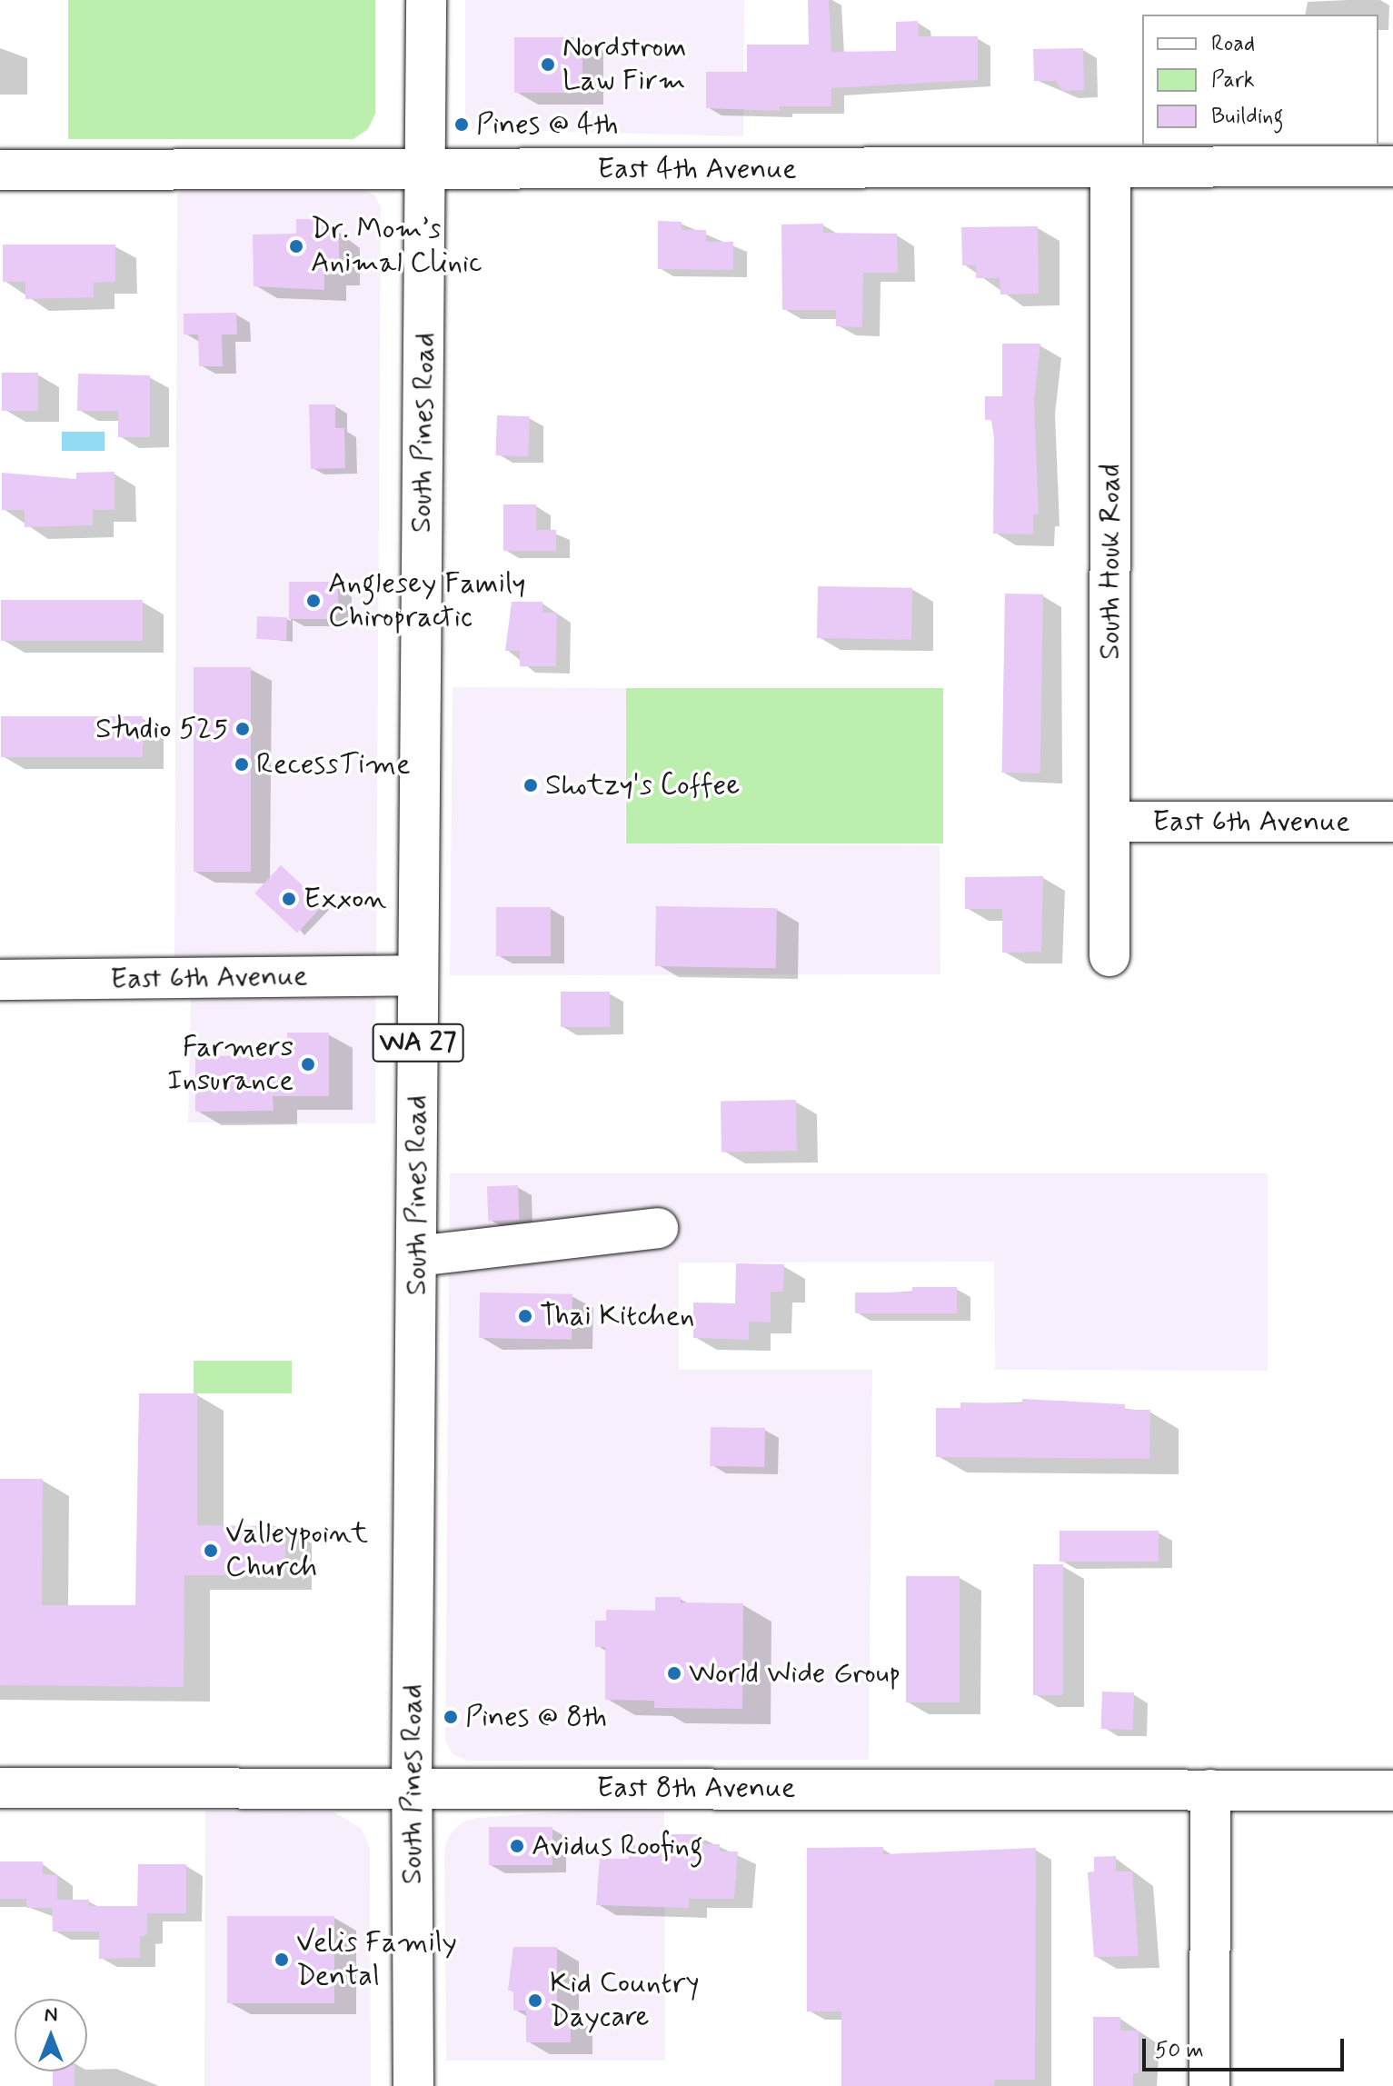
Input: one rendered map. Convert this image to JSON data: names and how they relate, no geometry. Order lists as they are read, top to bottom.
{
  "streets": {
    "street": [
      "East 4th Avenue",
      "South Pines Road",
      "South Houk Road",
      "East 6th Avenue",
      "WA 27",
      "East 8th Avenue"
    ]
  },
  "crossings": [
    ["East 4th Avenue", "South Pines Road"],
    ["East 4th Avenue", "South Houk Road"],
    ["South Pines Road", "East 6th Avenue"],
    ["South Pines Road", "East 8th Avenue"],
    ["South Houk Road", "East 6th Avenue"]
  ],
  "places": [
    "Nordstrom Law Firm",
    "Pines @ 4th",
    "Dr. Mom’s Animal Clinic",
    "Anglesey Family Chiropractic",
    "Studio 525",
    "RecessTime",
    "Shotzy's Coffee",
    "Exxon",
    "Farmers Insurance",
    "Thai Kitchen",
    "Valleypoint Church",
    "World Wide Group",
    "Pines @ 8th",
    "Avidus Roofing",
    "Velis Family Dental",
    "Kid Country Daycare"
  ],
  "legend": ["Road", "Park", "Building"],
  "scale_bar": "50 m",
  "north": "top"
}
